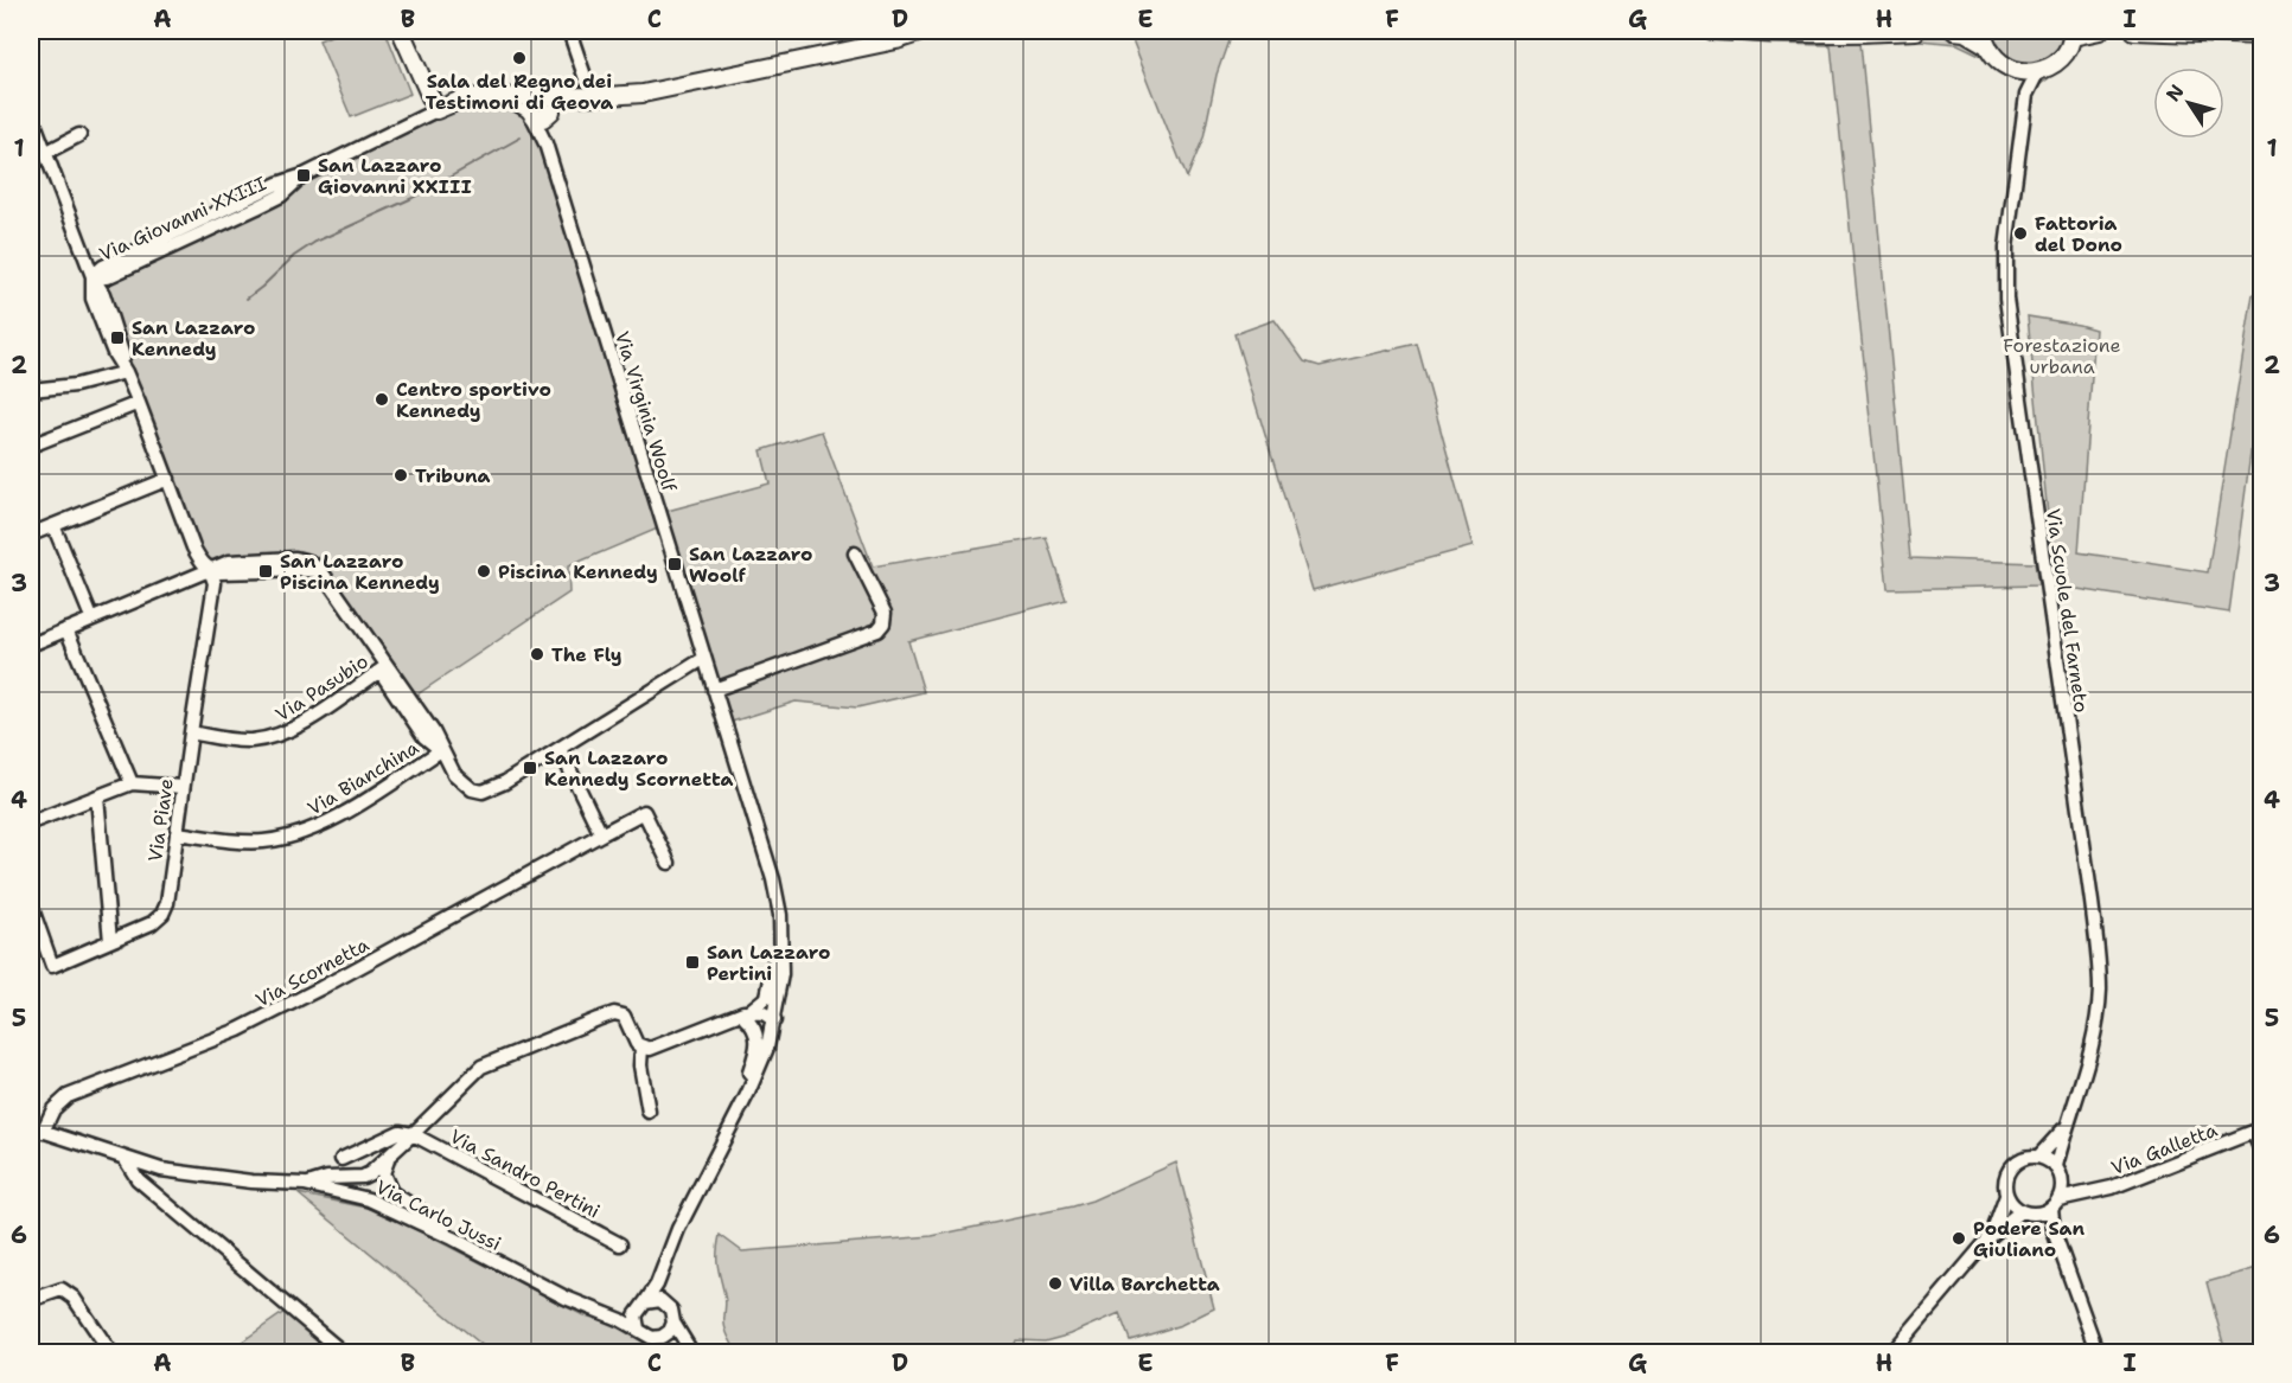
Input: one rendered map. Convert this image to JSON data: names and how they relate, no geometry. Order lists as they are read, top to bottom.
{
  "streets": {
    "main road": ["Via Giovanni XXIII"],
    "street": [
      "Via Virginia Woolf",
      "Via Scuole del Farneto",
      "Via Pasubio",
      "Via Bianchina",
      "Via Piave",
      "Via Scornetta",
      "Via Galletta",
      "Via Sandro Pertini",
      "Via Carlo Jussi"
    ]
  },
  "crossings": [
    ["Via Giovanni XXIII", "Via Virginia Woolf"],
    ["Via Virginia Woolf", "Via Carlo Jussi"],
    ["Via Scuole del Farneto", "Via Galletta"],
    ["Via Pasubio", "Via Piave"],
    ["Via Bianchina", "Via Piave"],
    ["Via Scornetta", "Via Carlo Jussi"],
    ["Via Sandro Pertini", "Via Carlo Jussi"]
  ],
  "parks": ["Forestazione urbana"],
  "places": {
    "other": [
      "Sala del Regno dei Testimoni di Geova",
      "Fattoria del Dono",
      "Centro sportivo Kennedy",
      "Tribuna",
      "Piscina Kennedy",
      "The Fly",
      "Podere San Giuliano",
      "Villa Barchetta"
    ],
    "transit": [
      "San Lazzaro Giovanni XXIII",
      "San Lazzaro Kennedy",
      "San Lazzaro Woolf",
      "San Lazzaro Piscina Kennedy",
      "San Lazzaro Kennedy Scornetta",
      "San Lazzaro Pertini"
    ]
  },
  "north": "top left",
  "grid": {
    "columns": [
      "A",
      "B",
      "C",
      "D",
      "E",
      "F",
      "G",
      "H",
      "I"
    ],
    "rows": [
      "1",
      "2",
      "3",
      "4",
      "5",
      "6"
    ]
  }
}
